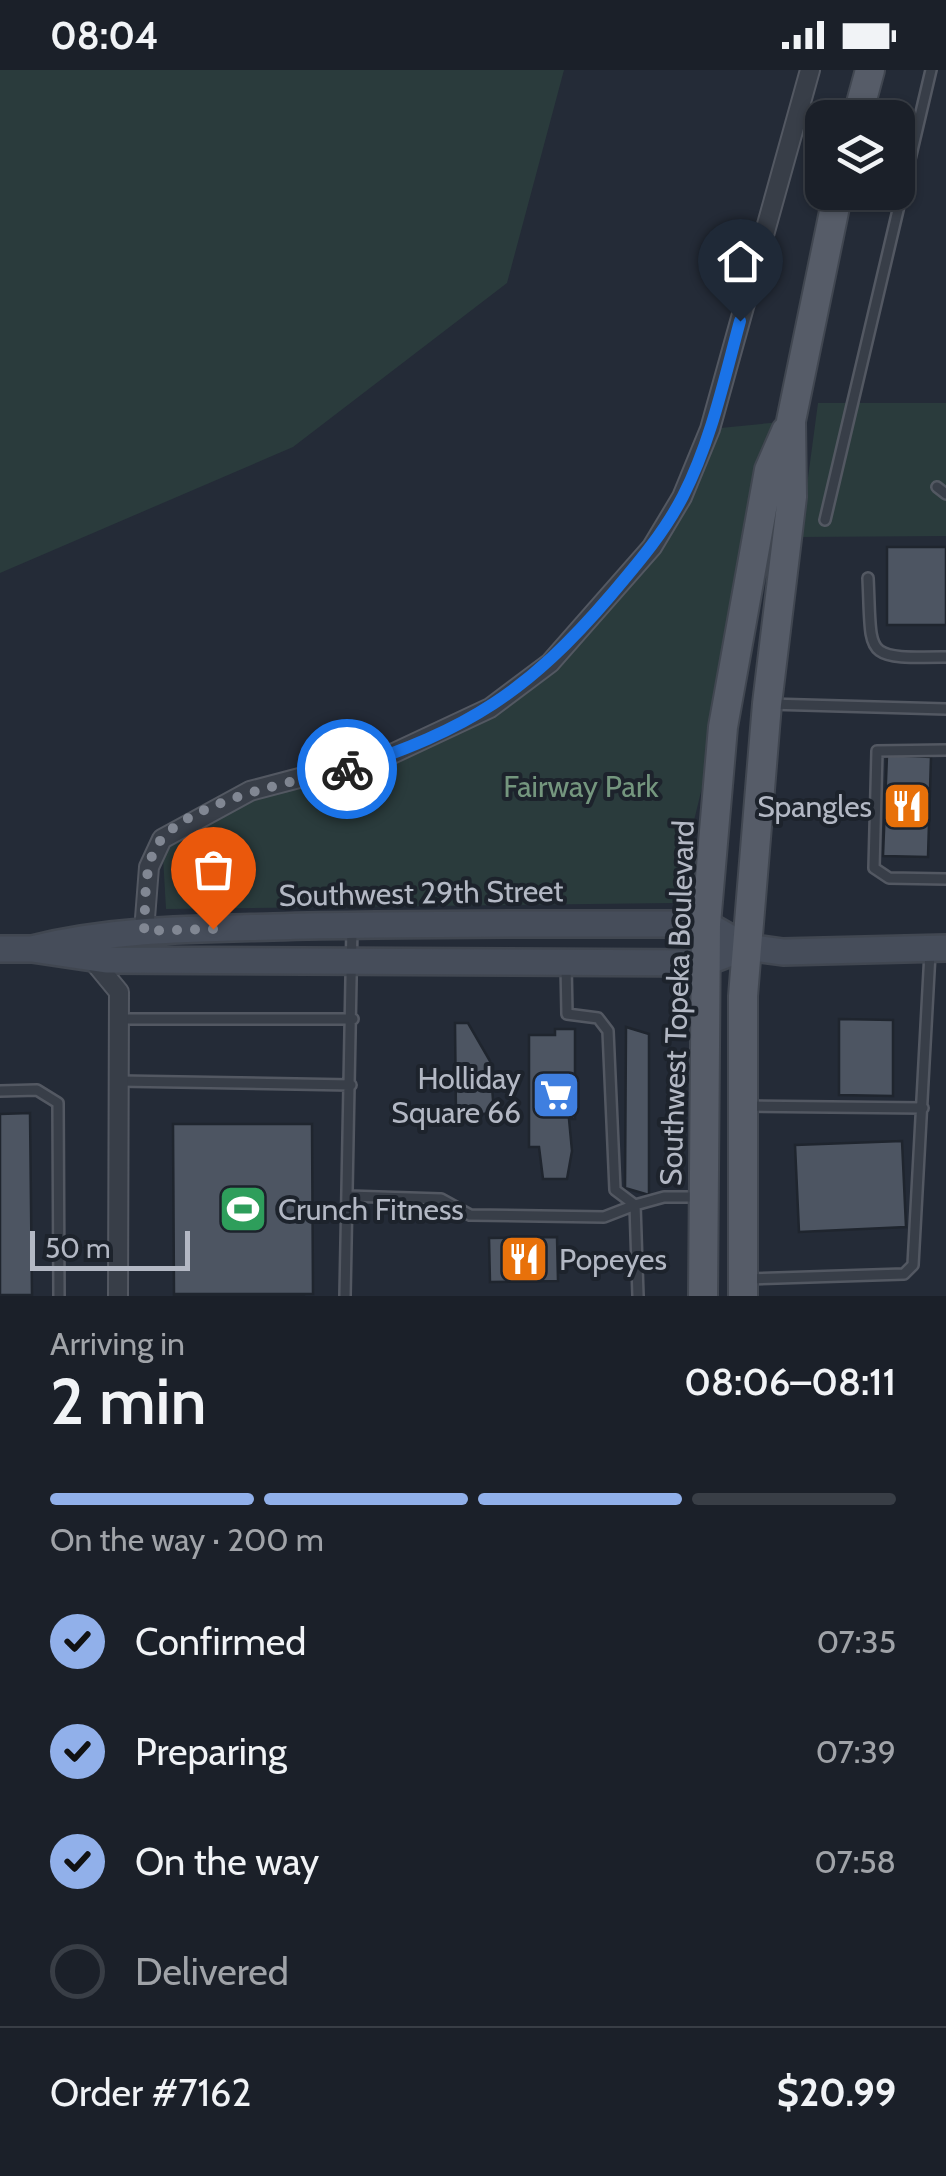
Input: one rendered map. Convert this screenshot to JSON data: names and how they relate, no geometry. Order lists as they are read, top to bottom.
{
  "streets": {
    "main road": ["Southwest 29th Street", "Southwest Topeka Boulevard"]
  },
  "crossings": [
    ["Southwest 29th Street", "Southwest Topeka Boulevard"]
  ],
  "parks": ["Fairway Park"],
  "places": {
    "restaurant": ["Spangles", "Popeyes"],
    "supermarket": ["Holliday Square 66"],
    "sports": ["Crunch Fitness"]
  },
  "scale_bar": "50 m",
  "page": {
    "status": "08:04",
    "scale": "50 m",
    "heading": ["2 min", "Arriving in", "08:06–08:11"],
    "panel": ["Order #7162", "$20.99"],
    "bar": "On the way · 200 m",
    "list": [
      ["Confirmed", "07:35"],
      ["Preparing", "07:39"],
      ["On the way", "07:58"],
      "Delivered"
    ]
  }
}
